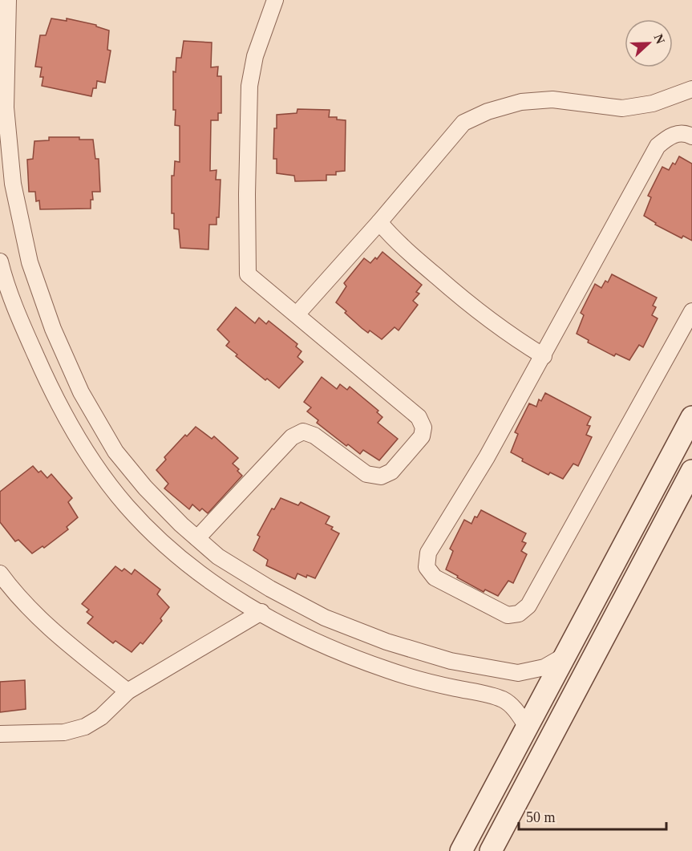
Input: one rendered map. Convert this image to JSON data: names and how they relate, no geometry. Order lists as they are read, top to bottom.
{
  "scale_bar": "50 m",
  "north": "right"
}
